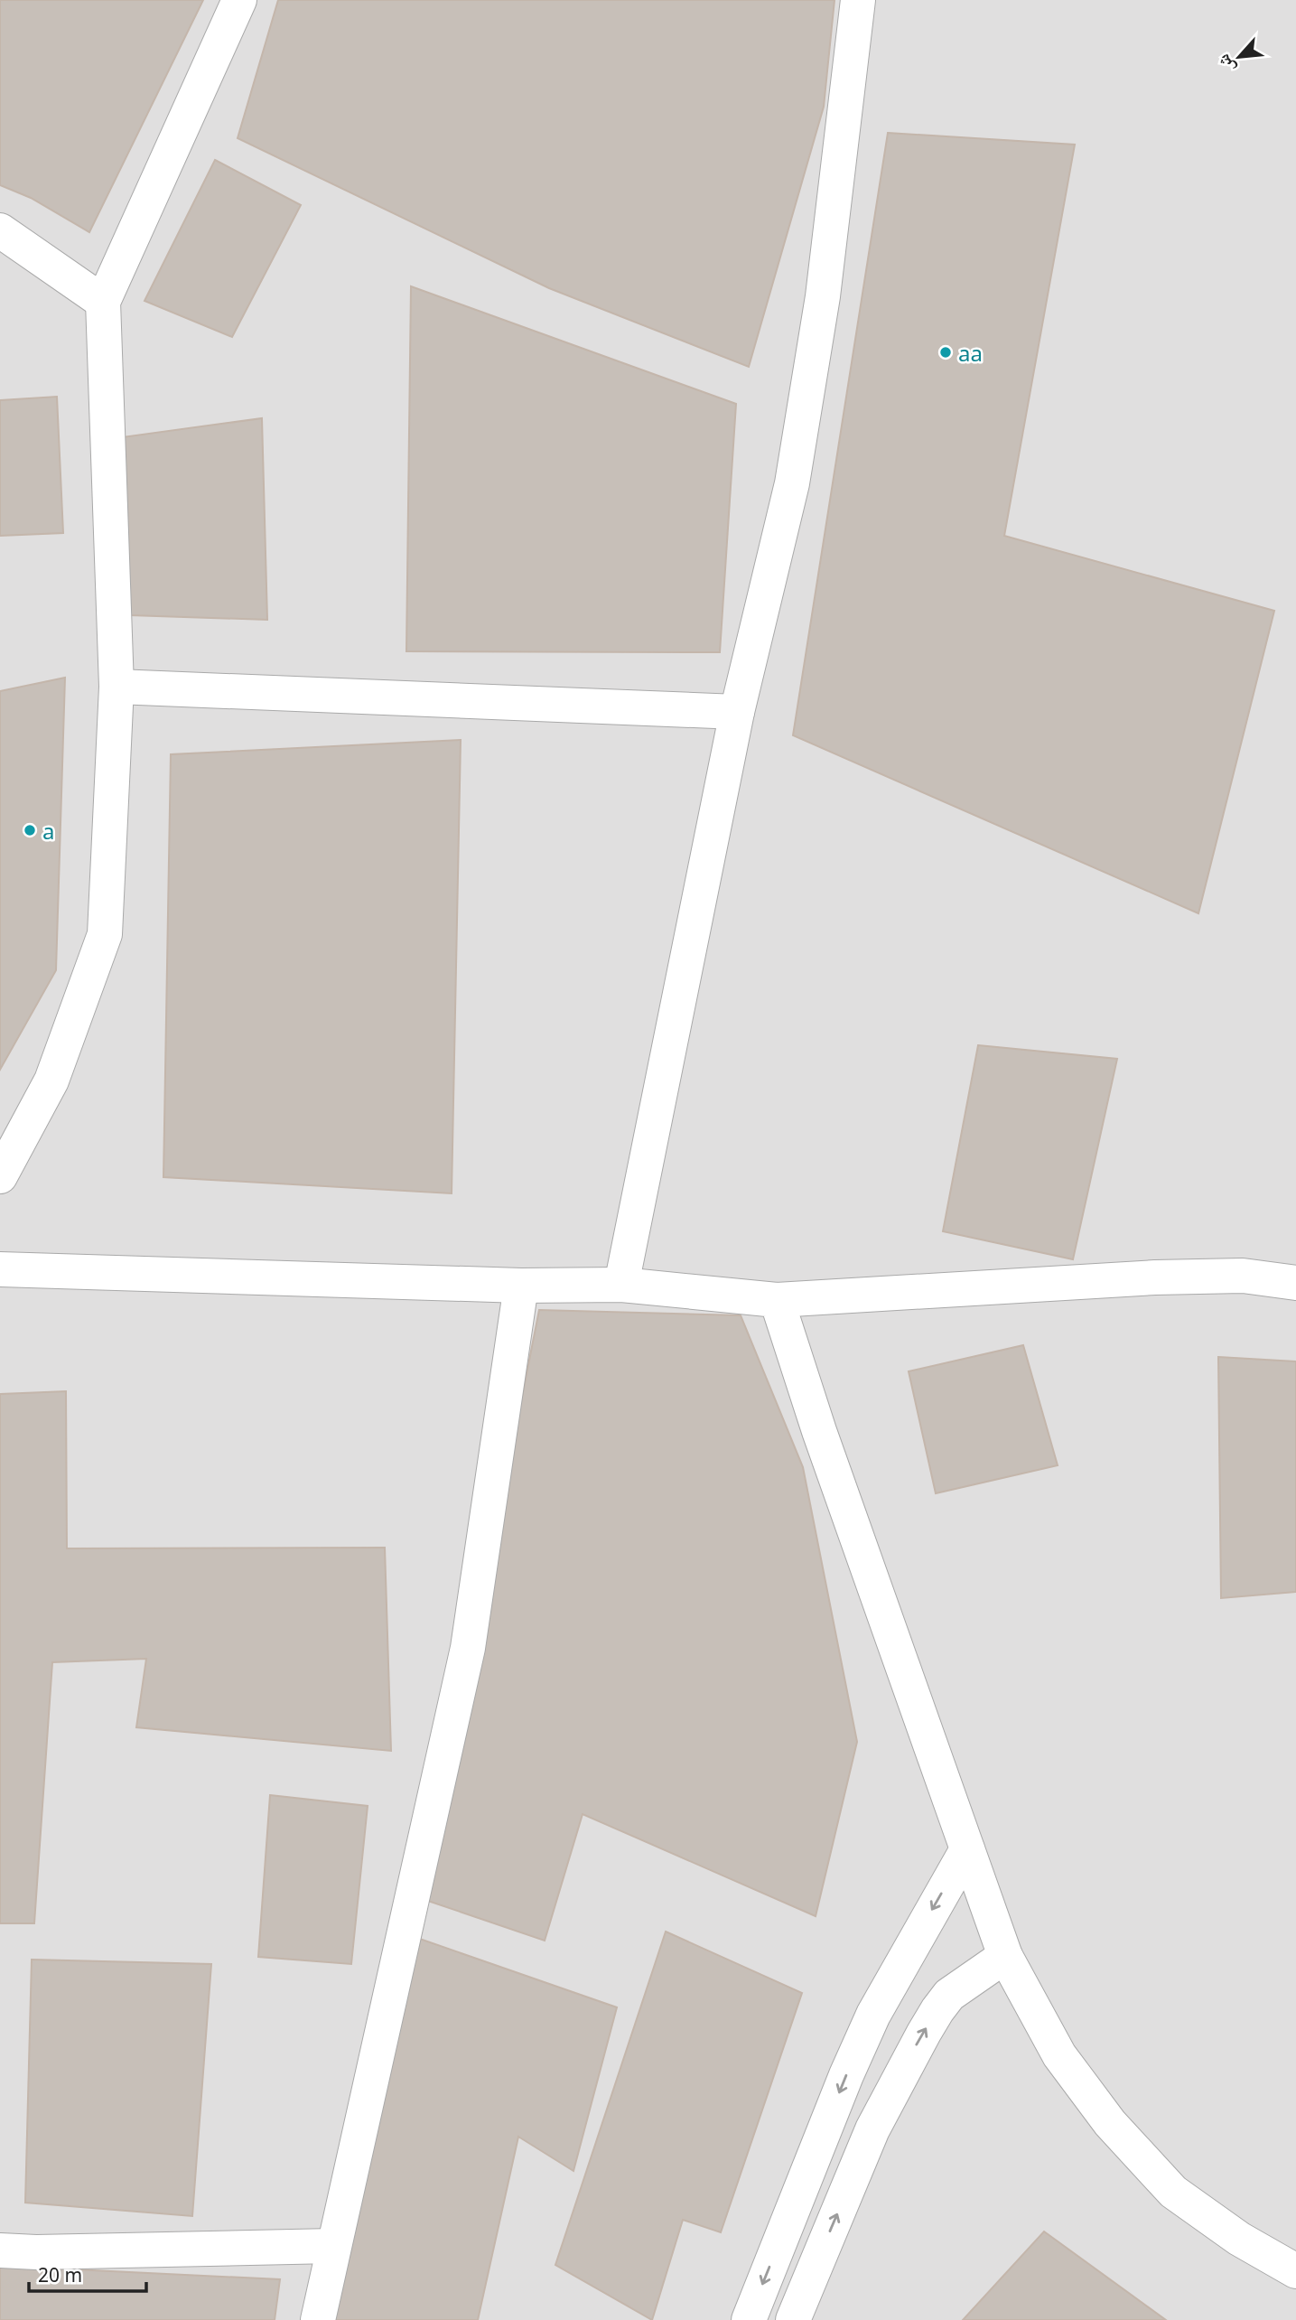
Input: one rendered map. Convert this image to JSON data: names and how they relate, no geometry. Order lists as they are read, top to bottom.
{
  "places": ["aa", "a"],
  "scale_bar": "20 m",
  "north": "bottom left"
}
